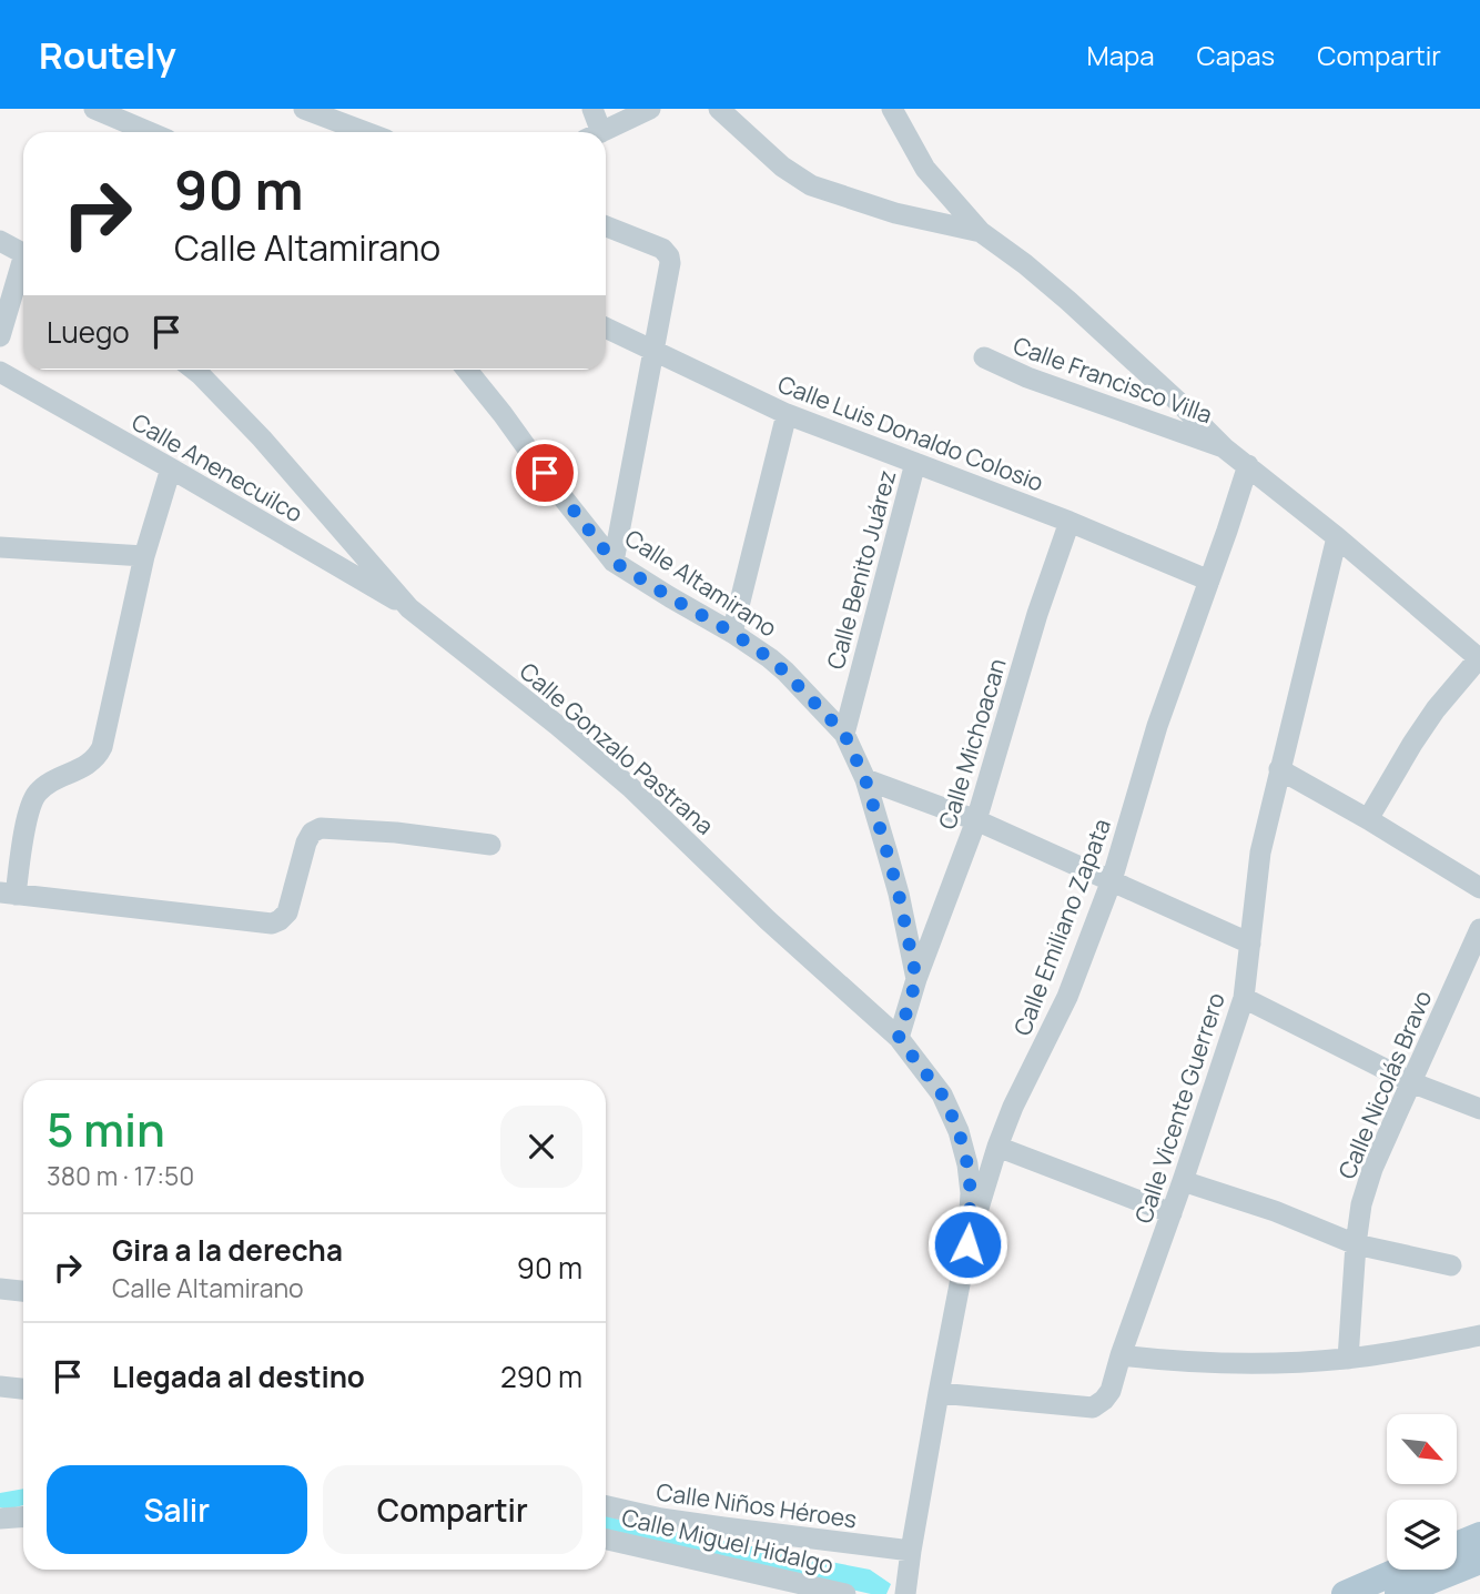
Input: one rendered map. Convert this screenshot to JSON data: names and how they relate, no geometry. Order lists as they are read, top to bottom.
{
  "streets": {
    "street": [
      "Calle Francisco Villa",
      "Calle Luis Donaldo Colosio",
      "Calle Anenecuilco",
      "Calle Benito Juárez",
      "Calle Altamirano",
      "Calle Michoacan",
      "Calle Gonzalo Pastrana",
      "Calle Emiliano Zapata",
      "Calle Nicolás Bravo",
      "Calle Vicente Guerrero",
      "Calle Niños Héroes",
      "Calle Miguel Hidalgo"
    ]
  },
  "crossings": [
    ["Calle Luis Donaldo Colosio", "Calle Benito Juárez"],
    ["Calle Luis Donaldo Colosio", "Calle Michoacan"],
    ["Calle Luis Donaldo Colosio", "Calle Emiliano Zapata"],
    ["Calle Anenecuilco", "Calle Gonzalo Pastrana"],
    ["Calle Benito Juárez", "Calle Altamirano"],
    ["Calle Altamirano", "Calle Michoacan"],
    ["Calle Altamirano", "Calle Gonzalo Pastrana"],
    ["Calle Gonzalo Pastrana", "Calle Emiliano Zapata"],
    ["Calle Emiliano Zapata", "Calle Vicente Guerrero"],
    ["Calle Emiliano Zapata", "Calle Niños Héroes"]
  ],
  "north": "bottom right",
  "page": {
    "header": "Routely",
    "nav": ["Mapa", "Capas", "Compartir"],
    "turn": ["90 m", "Calle Altamirano"],
    "then": "Luego",
    "heading": ["5 min", "380 m · 17:50"],
    "list": [
      {
        "name": "Gira a la derecha",
        "note": "Calle Altamirano",
        "value": "90 m"
      },
      {
        "name": "Llegada al destino",
        "value": "290 m"
      }
    ],
    "buttons": ["Salir", "Compartir"]
  }
}
